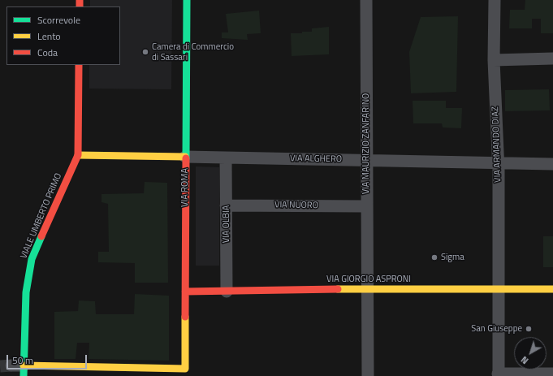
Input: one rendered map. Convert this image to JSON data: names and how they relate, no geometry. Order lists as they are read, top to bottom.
{
  "streets": {
    "street": [
      "VIA MAURIZIO ZANFARINO",
      "VIA ARMANDO DIAZ",
      "VIA ALGHERO",
      "VIA ROMA",
      "VIA NUORO",
      "VIALE UMBERTO PRIMO",
      "VIA OLBIA",
      "VIA GIORGIO ASPRONI"
    ]
  },
  "crossings": [
    ["VIA MAURIZIO ZANFARINO", "VIA ALGHERO"],
    ["VIA MAURIZIO ZANFARINO", "VIA NUORO"],
    ["VIA MAURIZIO ZANFARINO", "VIA GIORGIO ASPRONI"],
    ["VIA ARMANDO DIAZ", "VIA ALGHERO"],
    ["VIA ARMANDO DIAZ", "VIA GIORGIO ASPRONI"],
    ["VIA ALGHERO", "VIA ROMA"],
    ["VIA ALGHERO", "VIALE UMBERTO PRIMO"],
    ["VIA ALGHERO", "VIA OLBIA"],
    ["VIA ROMA", "VIA GIORGIO ASPRONI"],
    ["VIA NUORO", "VIA OLBIA"],
    ["VIA OLBIA", "VIA GIORGIO ASPRONI"]
  ],
  "places": ["Camera di Commercio di Sassari", "Sigma", "San Giuseppe"],
  "legend": ["Scorrevole", "Lento", "Coda"],
  "scale_bar": "50 m",
  "north": "bottom left"
}
